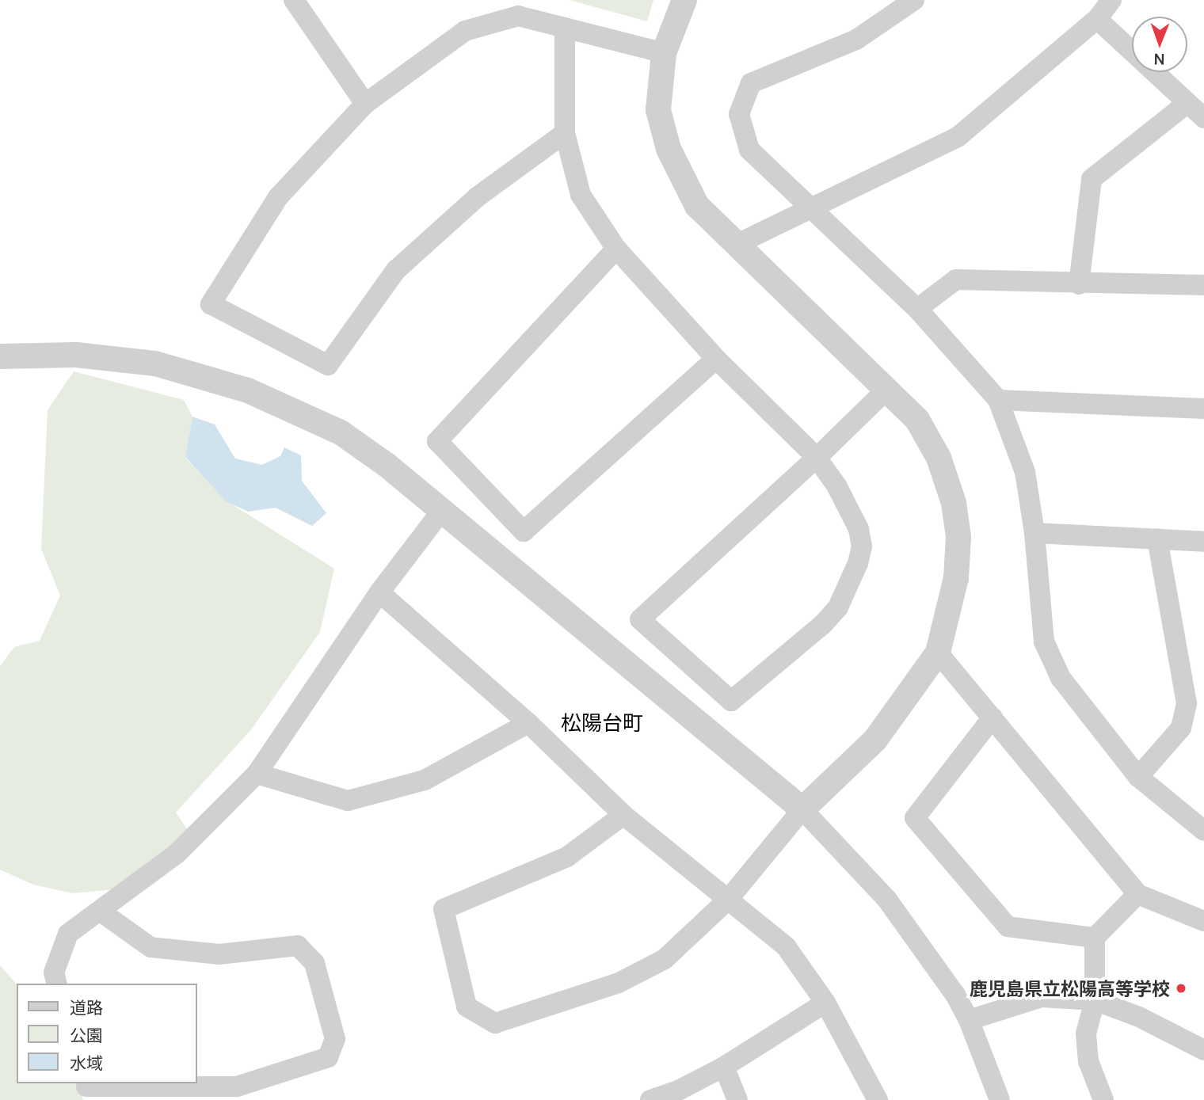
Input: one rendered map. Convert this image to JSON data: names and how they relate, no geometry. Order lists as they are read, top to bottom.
{
  "districts": ["松陽台町"],
  "places": ["鹿児島県立松陽高等学校"],
  "legend": ["道路", "公園", "水域"],
  "north": "bottom"
}
